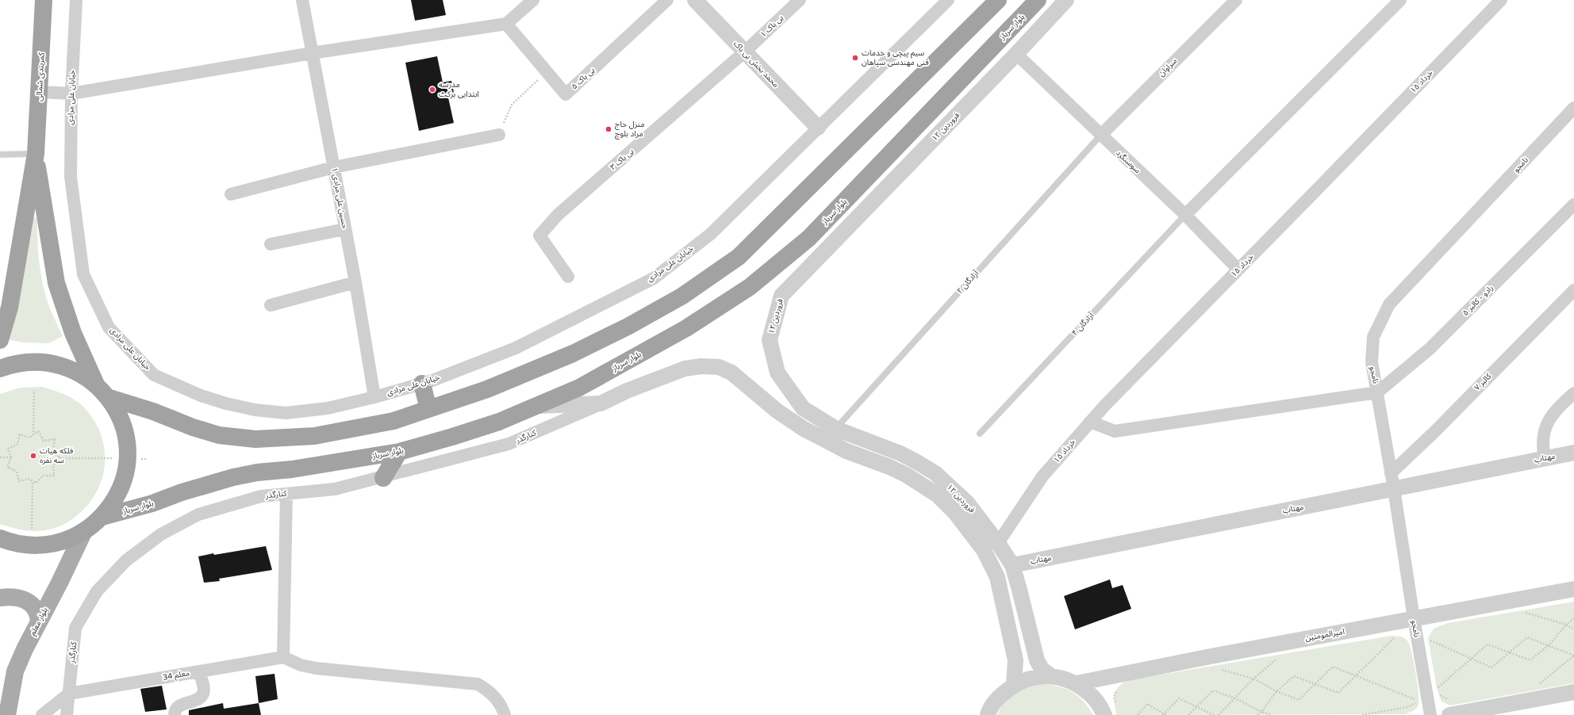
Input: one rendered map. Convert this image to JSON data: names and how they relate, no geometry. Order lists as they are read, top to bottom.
{
  "streets": {
    "highway": ["بلوار سرباز", "کمربندی شمالی"],
    "main road": ["بلوار معلم"],
    "street": [
      "بی باک ۱",
      "محمد بخش بی باک",
      "سراوان",
      "بی باک ۵",
      "۱۵ خرداد",
      "خیابان علی مرادی",
      "۱۲ فروردین",
      "بی باک ۳",
      "سوسنگرد",
      "نامجو",
      "حسین علی مرادی ۱",
      "رادو - کالبر ۵",
      "کالبر ۷",
      "کنارگذر",
      "مهتاب",
      "امیرالمومنین",
      "معلم 34"
    ],
    "lane": ["آزادگان ۲", "آزادگان ۴"]
  },
  "crossings": [
    ["بی باک ۱", "محمد بخش بی باک"],
    ["بی باک ۱", "بی باک ۳"],
    ["بلوار سرباز", "۱۲ فروردین"],
    ["محمد بخش بی باک", "خیابان علی مرادی"],
    ["محمد بخش بی باک", "بی باک ۳"],
    ["سراوان", "سوسنگرد"],
    ["سراوان", "آزادگان ۲"],
    ["۱۵ خرداد", "۱۲ فروردین"],
    ["۱۵ خرداد", "سوسنگرد"],
    ["خیابان علی مرادی", "حسین علی مرادی ۱"],
    ["۱۲ فروردین", "سوسنگرد"],
    ["۱۲ فروردین", "آزادگان ۲"],
    ["۱۲ فروردین", "کنارگذر"],
    ["۱۲ فروردین", "مهتاب"],
    ["سوسنگرد", "آزادگان ۲"],
    ["سوسنگرد", "آزادگان ۴"],
    ["نامجو", "رادو - کالبر ۵"],
    ["نامجو", "کالبر ۷"],
    ["نامجو", "مهتاب"],
    ["نامجو", "امیرالمومنین"],
    ["کنارگذر", "معلم 34"]
  ],
  "places": [
    "سیم پیچی و خدمات فنی مهندسی سپاهان",
    "مدرسه ابتدایی برکت",
    "منزل حاج مراد بلوچ",
    "فلکه هیات سه نفره"
  ]
}
